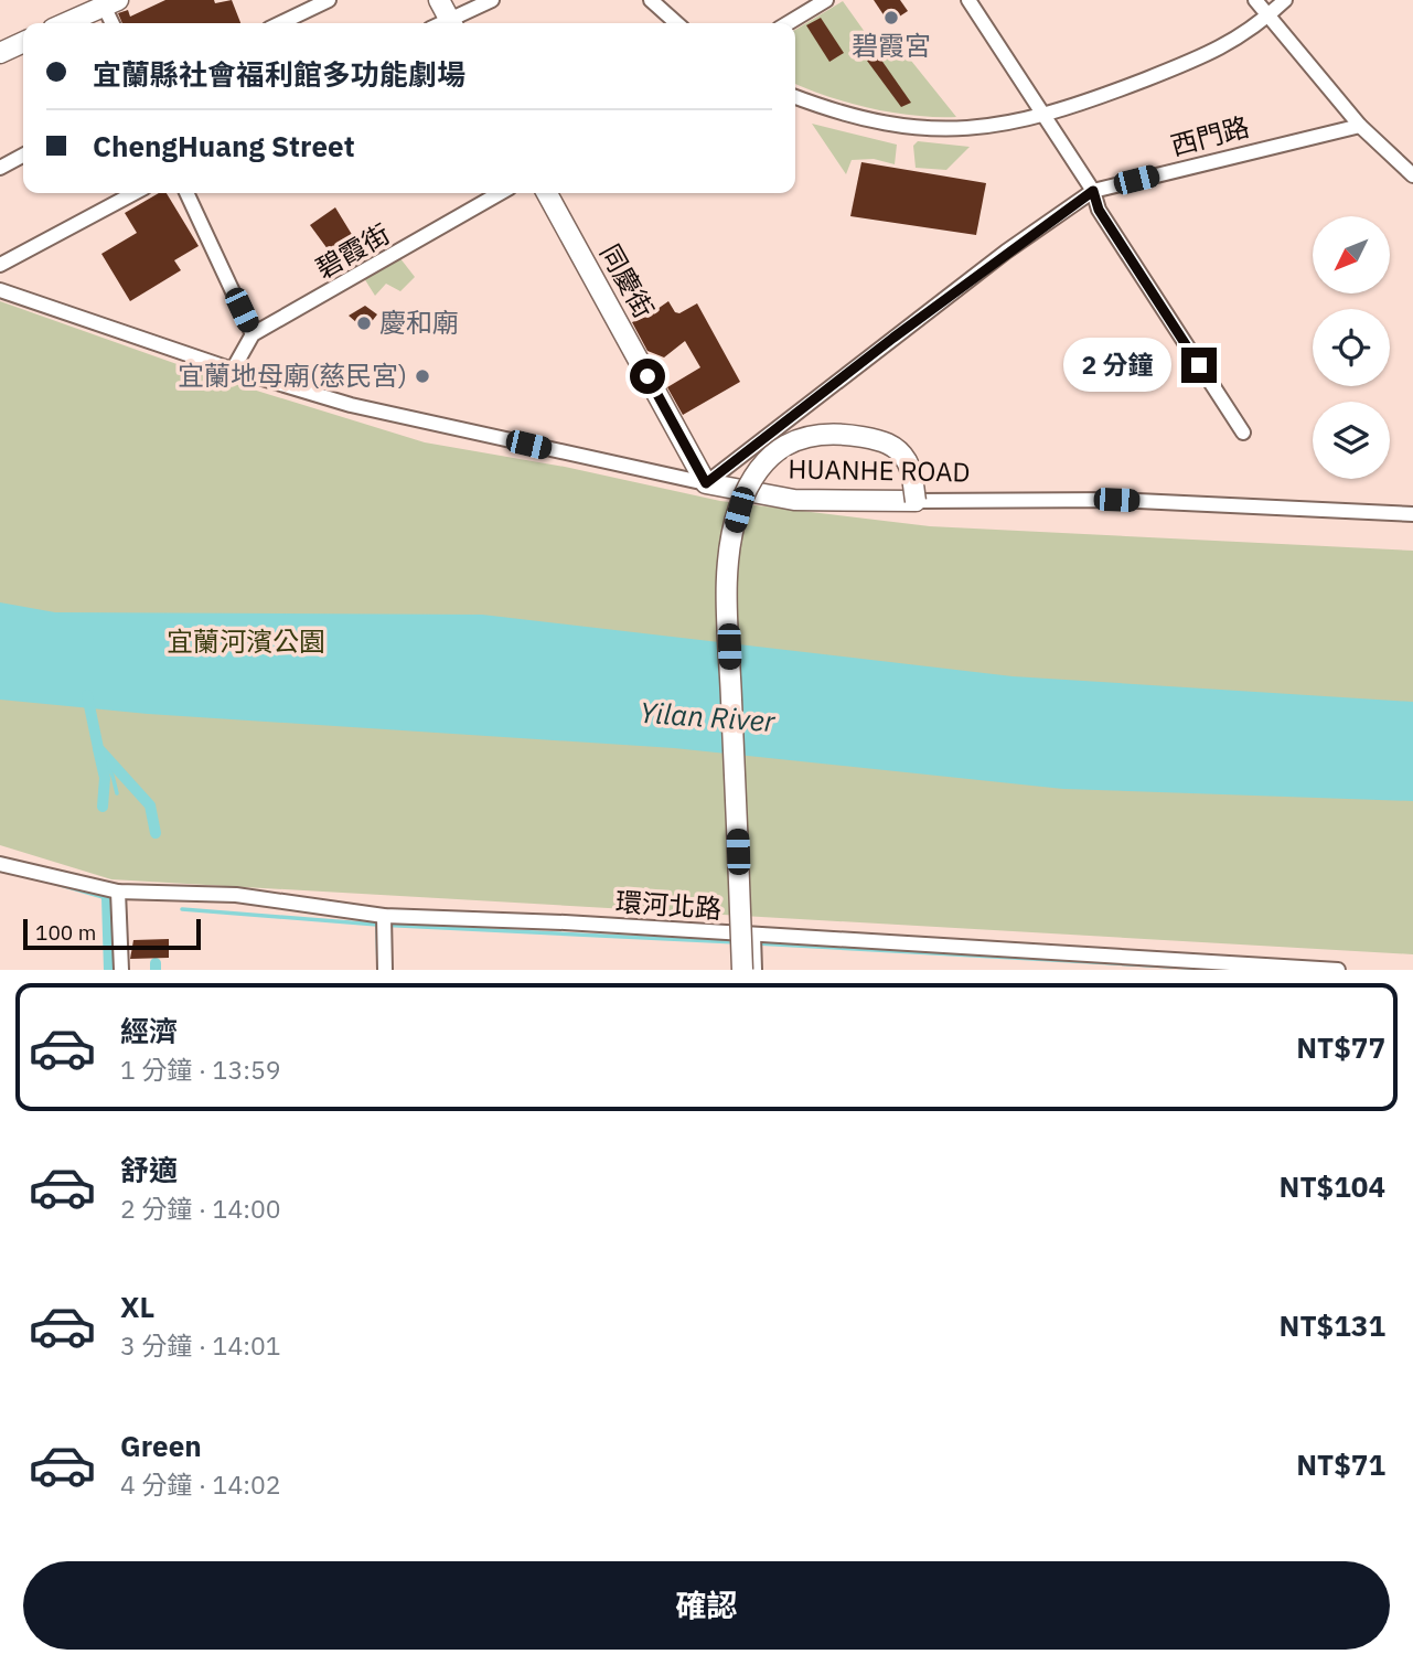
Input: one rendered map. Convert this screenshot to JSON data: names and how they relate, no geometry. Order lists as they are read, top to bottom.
{
  "streets": {
    "street": [
      "西門路",
      "碧霞街",
      "同慶街",
      "HUANHE ROAD",
      "環河北路"
    ]
  },
  "crossings": [
    ["西門路", "同慶街"],
    ["西門路", "HUANHE ROAD"],
    ["同慶街", "HUANHE ROAD"]
  ],
  "water": ["Yilan River"],
  "parks": ["宜蘭河濱公園"],
  "places": ["碧霞宮", "慶和廟", "宜蘭地母廟(慈民宮)"],
  "scale_bar": "100 m",
  "north": "bottom left",
  "page": {
    "banner": ["宜蘭縣社會福利館多功能劇場", "ChengHuang Street"],
    "bubble": "2 分鐘",
    "scale": "100 m",
    "list": [
      {
        "name": "經濟",
        "note": "1 分鐘 · 13:59",
        "value": "NT$77"
      },
      {
        "name": "舒適",
        "note": "2 分鐘 · 14:00",
        "value": "NT$104"
      },
      {
        "name": "XL",
        "note": "3 分鐘 · 14:01",
        "value": "NT$131"
      },
      {
        "name": "Green",
        "note": "4 分鐘 · 14:02",
        "value": "NT$71"
      }
    ],
    "buttons": "確認"
  }
}
